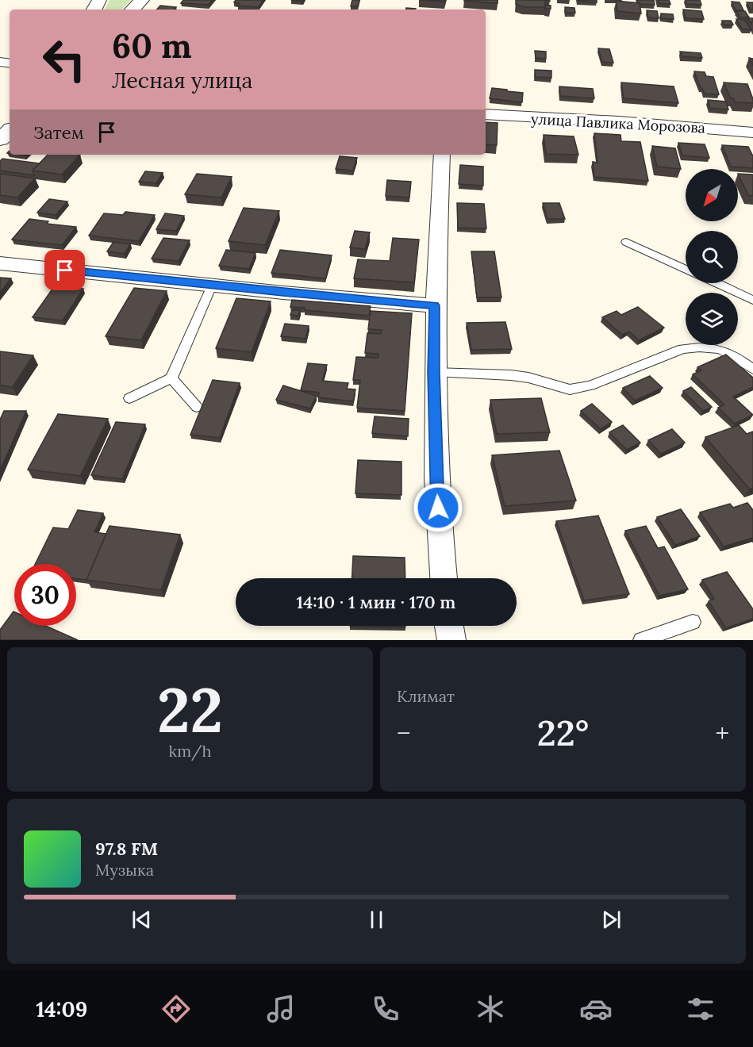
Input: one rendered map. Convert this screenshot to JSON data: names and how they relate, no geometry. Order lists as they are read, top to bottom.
{
  "streets": {
    "street": ["улица Павлика Морозова"]
  },
  "north": "bottom left",
  "page": {
    "turn": ["60 m", "Лесная улица"],
    "then": "Затем",
    "limit": "30",
    "trip": "14:10 · 1 мин · 170 m",
    "tile": [
      ["22", "km/h"],
      "Климат"
    ],
    "heat": ["−", "22°", "+"],
    "song": ["97.8 FM", "Музыка"],
    "tabs": "14:09"
  }
}
